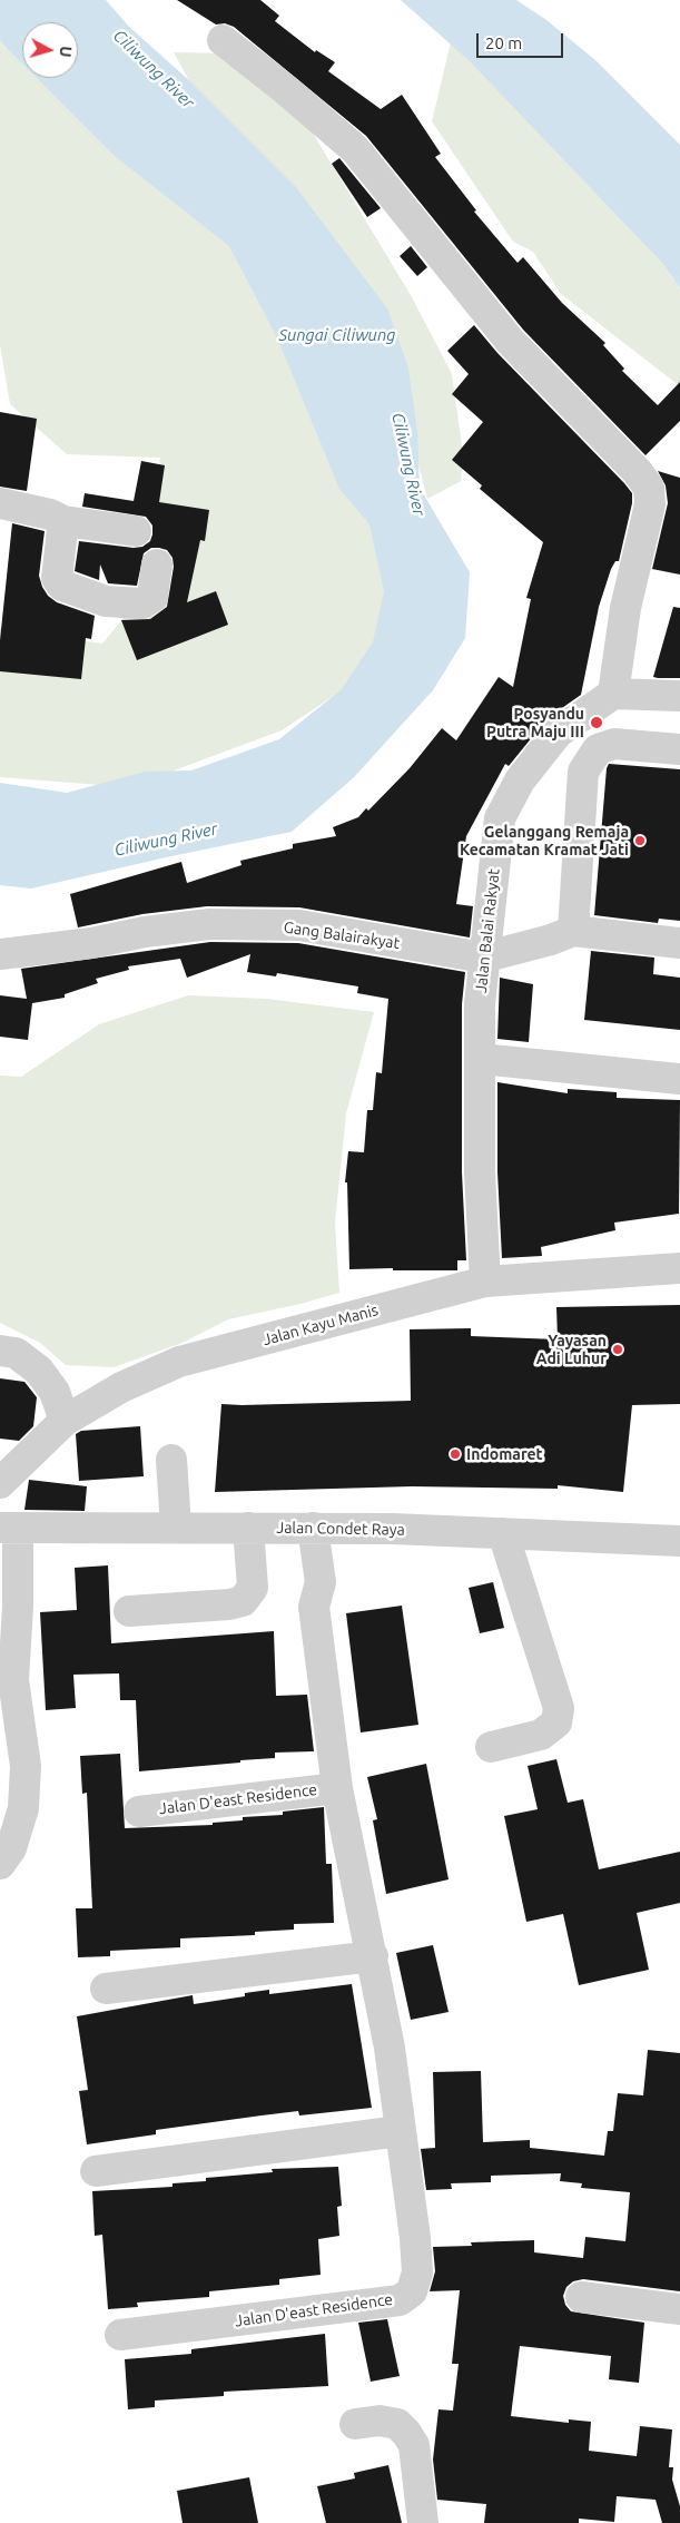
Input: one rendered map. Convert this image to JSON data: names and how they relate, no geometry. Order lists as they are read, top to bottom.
{
  "streets": {
    "street": [
      "Jalan Balai Rakyat",
      "Gang Balairakyat",
      "Jalan Kayu Manis",
      "Jalan Condet Raya",
      "Jalan D'east Residence"
    ]
  },
  "crossings": [
    ["Jalan Balai Rakyat", "Gang Balairakyat"],
    ["Jalan Balai Rakyat", "Jalan Kayu Manis"],
    ["Jalan Condet Raya", "Jalan D'east Residence"]
  ],
  "water": ["Ciliwung River", "Sungai Ciliwung"],
  "places": [
    "Posyandu Putra Maju III",
    "Gelanggang Remaja Kecamatan Kramat Jati",
    "Yayasan Adi Luhur",
    "Indomaret"
  ],
  "scale_bar": "20 m",
  "north": "right"
}
